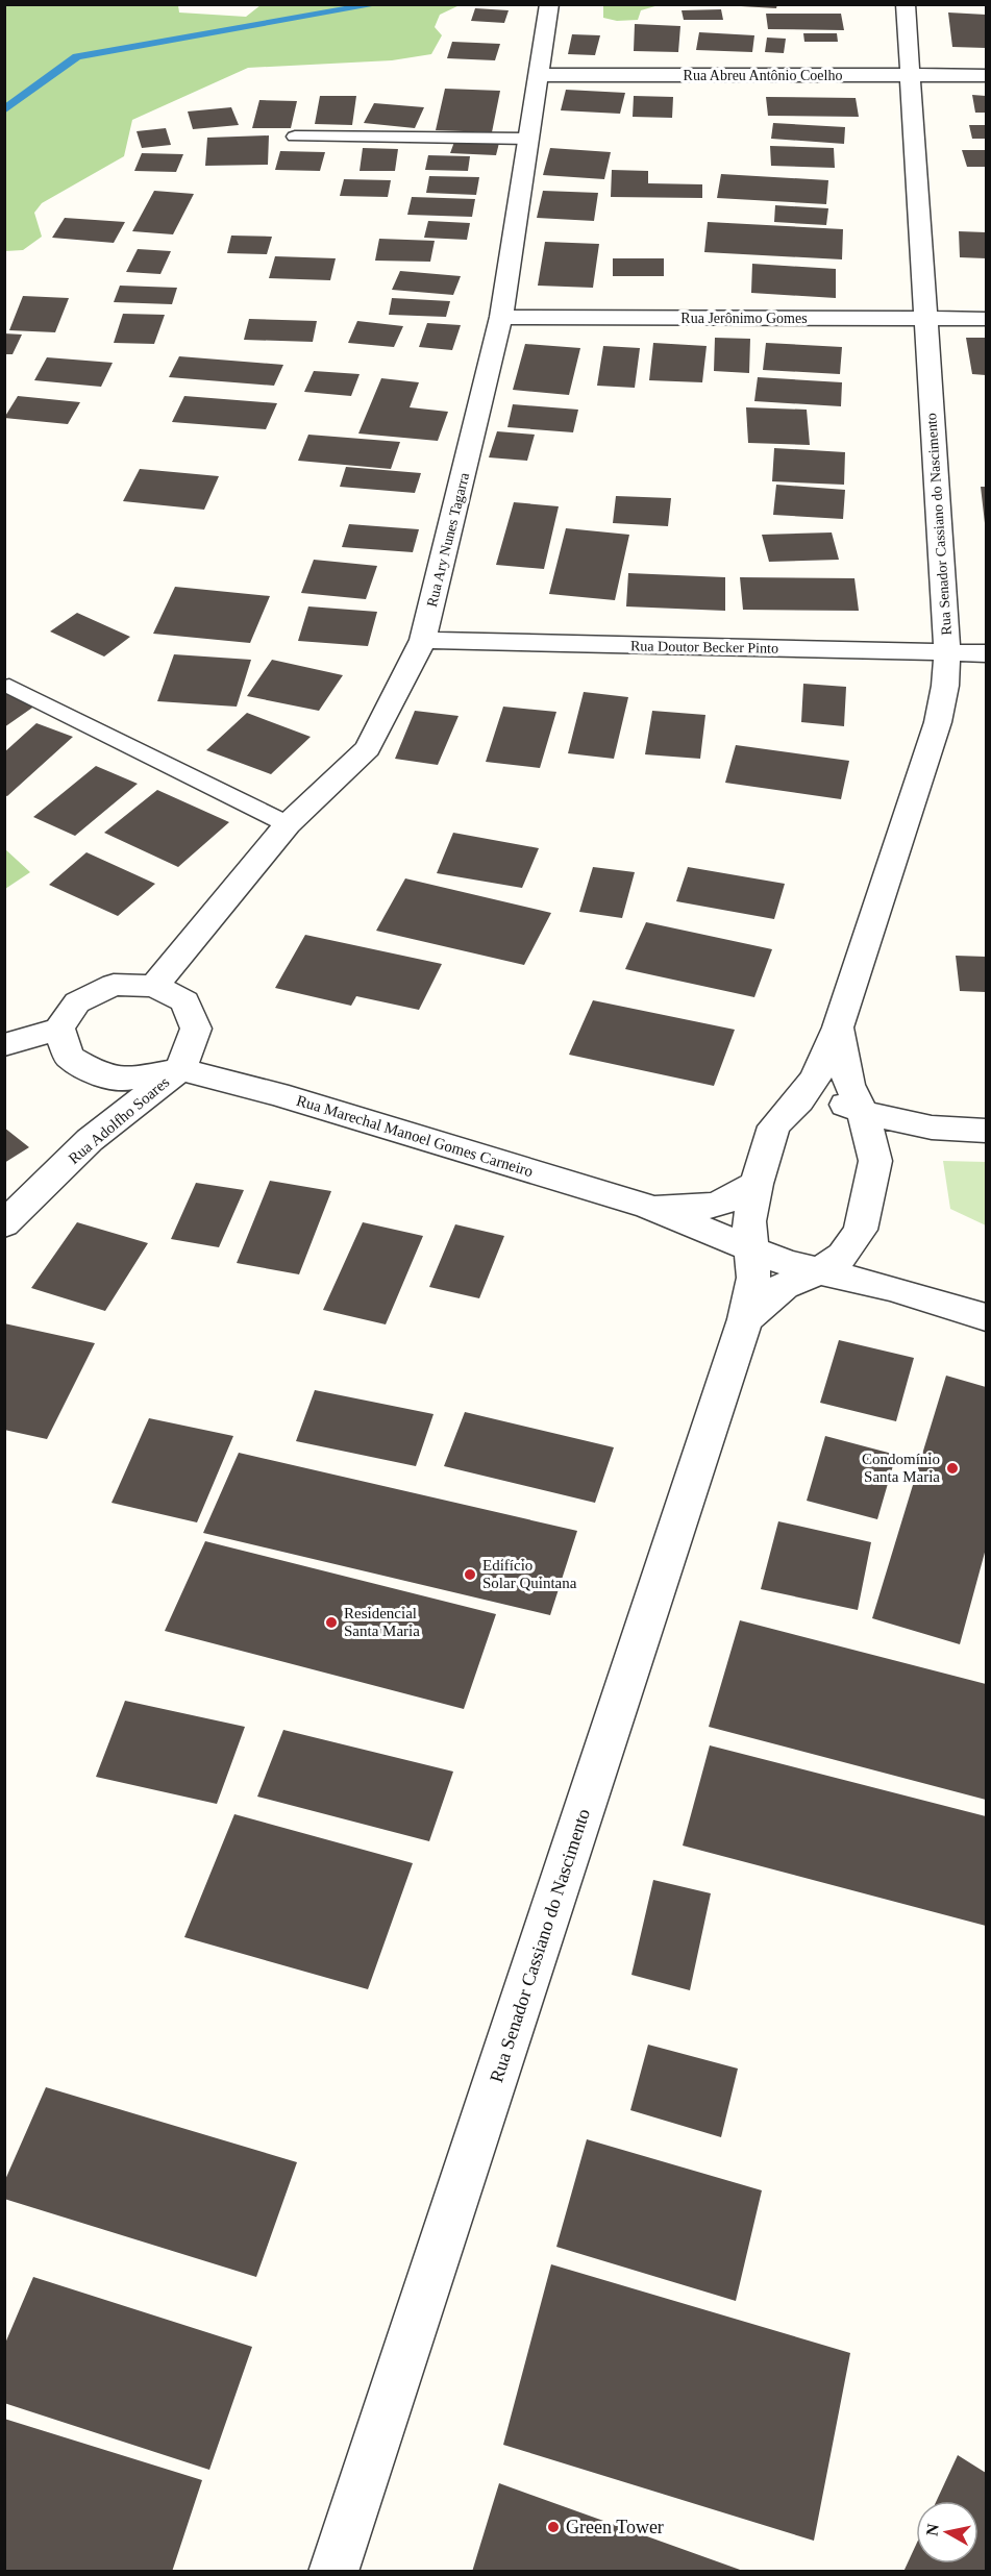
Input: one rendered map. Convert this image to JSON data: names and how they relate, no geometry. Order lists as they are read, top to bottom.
{
  "streets": {
    "street": [
      "Rua Abreu Antônio Coelho",
      "Rua Jerônimo Gomes",
      "Rua Senador Cassiano do Nascimento",
      "Rua Ary Nunes Tagarra",
      "Rua Doutor Becker Pinto",
      "Rua Adolfho Soares",
      "Rua Marechal Manoel Gomes Carneiro"
    ]
  },
  "crossings": [
    ["Rua Abreu Antônio Coelho", "Rua Senador Cassiano do Nascimento"],
    ["Rua Abreu Antônio Coelho", "Rua Ary Nunes Tagarra"],
    ["Rua Jerônimo Gomes", "Rua Senador Cassiano do Nascimento"],
    ["Rua Jerônimo Gomes", "Rua Ary Nunes Tagarra"],
    ["Rua Senador Cassiano do Nascimento", "Rua Doutor Becker Pinto"],
    ["Rua Senador Cassiano do Nascimento", "Rua Marechal Manoel Gomes Carneiro"],
    ["Rua Ary Nunes Tagarra", "Rua Doutor Becker Pinto"],
    ["Rua Ary Nunes Tagarra", "Rua Adolfho Soares"],
    ["Rua Ary Nunes Tagarra", "Rua Marechal Manoel Gomes Carneiro"],
    ["Rua Adolfho Soares", "Rua Marechal Manoel Gomes Carneiro"]
  ],
  "places": [
    "Condomínio Santa Maria",
    "Edifício Solar Quintana",
    "Residencial Santa Maria",
    "Green Tower"
  ],
  "north": "left"
}
